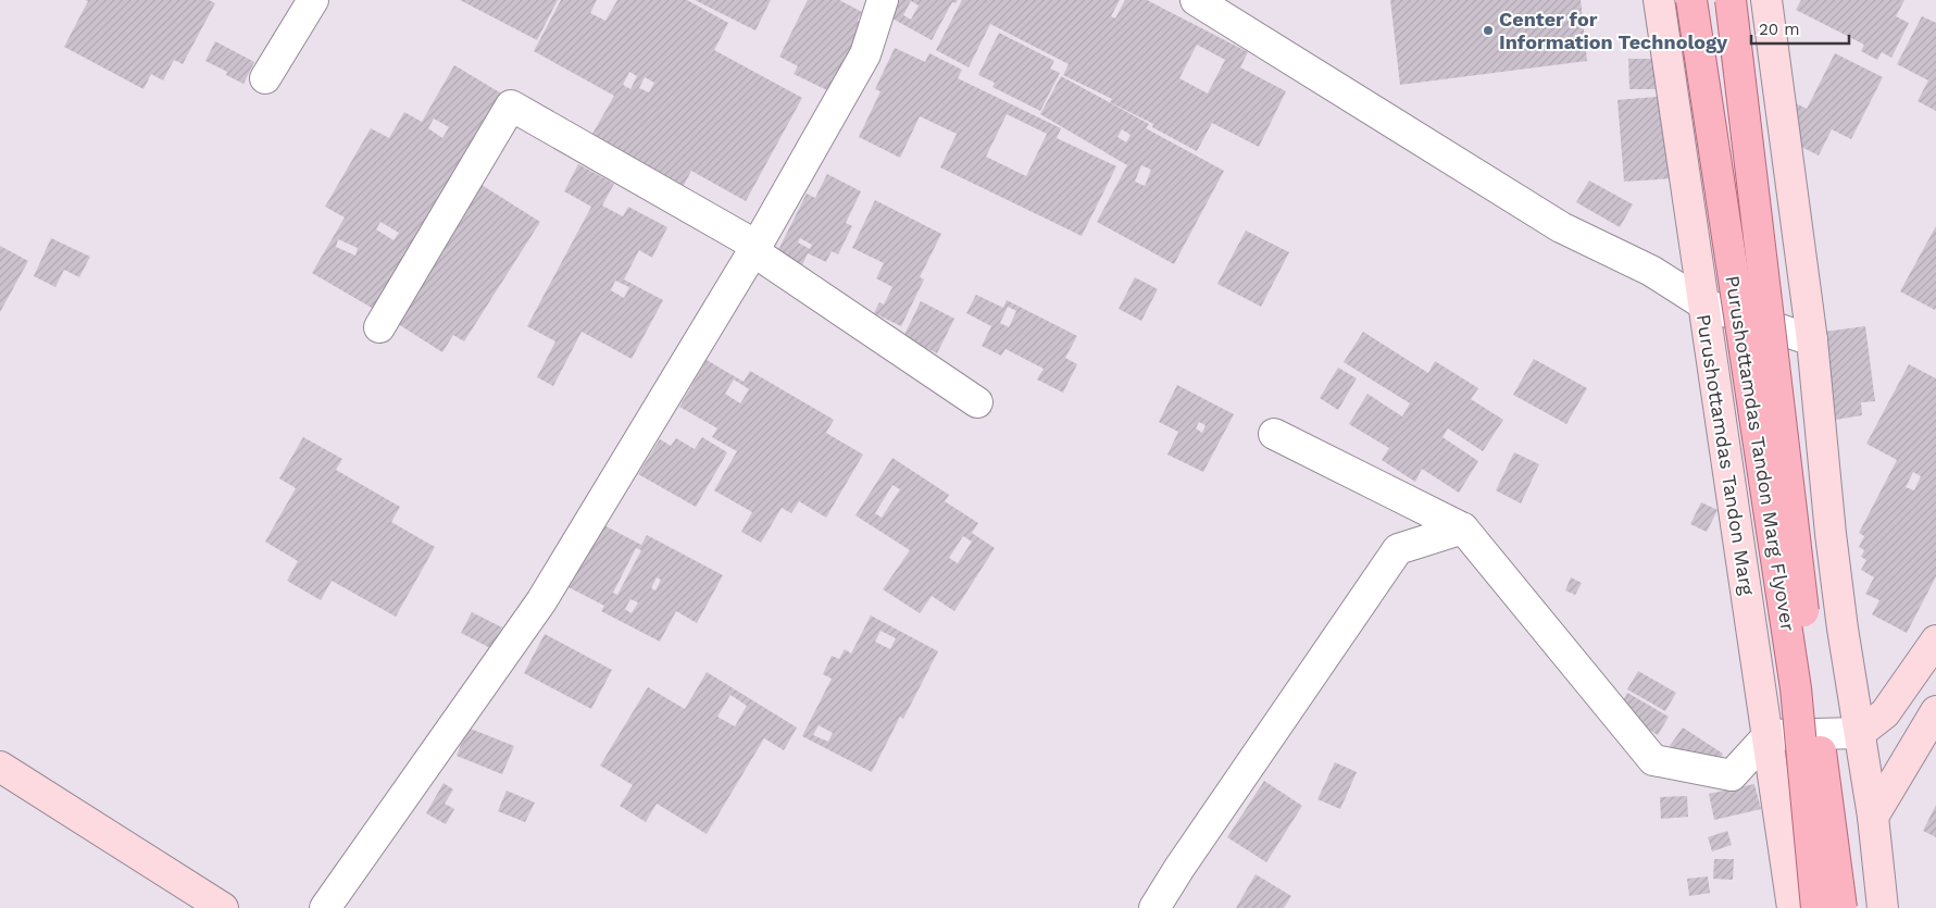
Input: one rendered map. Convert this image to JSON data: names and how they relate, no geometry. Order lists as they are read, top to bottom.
{
  "streets": {
    "main road": ["Purushottamdas Tandon Marg Flyover", "Purushottamdas Tandon Marg"]
  },
  "places": ["Center for Information Technology"],
  "scale_bar": "20 m"
}
